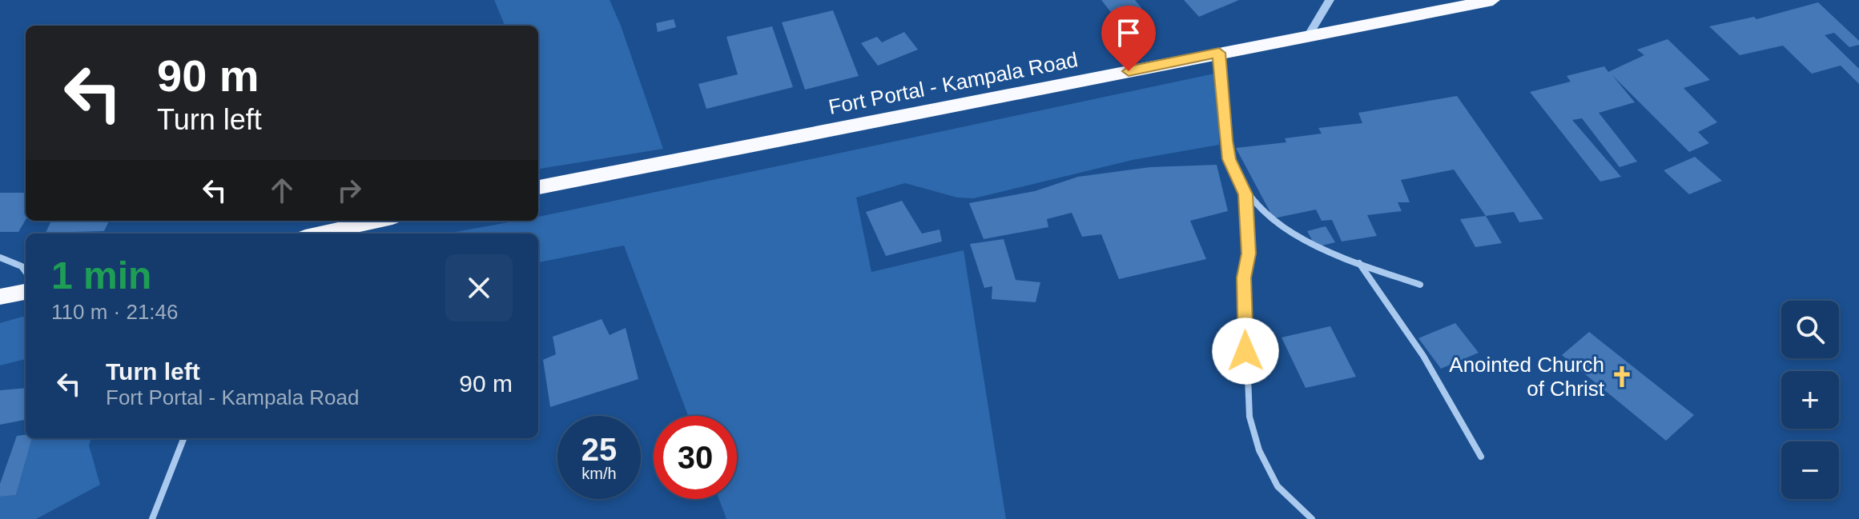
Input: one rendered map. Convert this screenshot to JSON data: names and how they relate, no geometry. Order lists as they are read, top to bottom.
{
  "streets": {
    "highway": ["Fort Portal - Kampala Road"]
  },
  "places": {
    "church": ["Anointed Church of Christ"]
  },
  "page": {
    "turn": ["90 m", "Turn left"],
    "heading": ["1 min", "110 m · 21:46"],
    "map_buttons": ["+", "−"],
    "list": [
      {
        "name": "Turn left",
        "note": "Fort Portal - Kampala Road",
        "value": "90 m"
      }
    ],
    "speed": "25 km/h",
    "limit": "30"
  }
}
